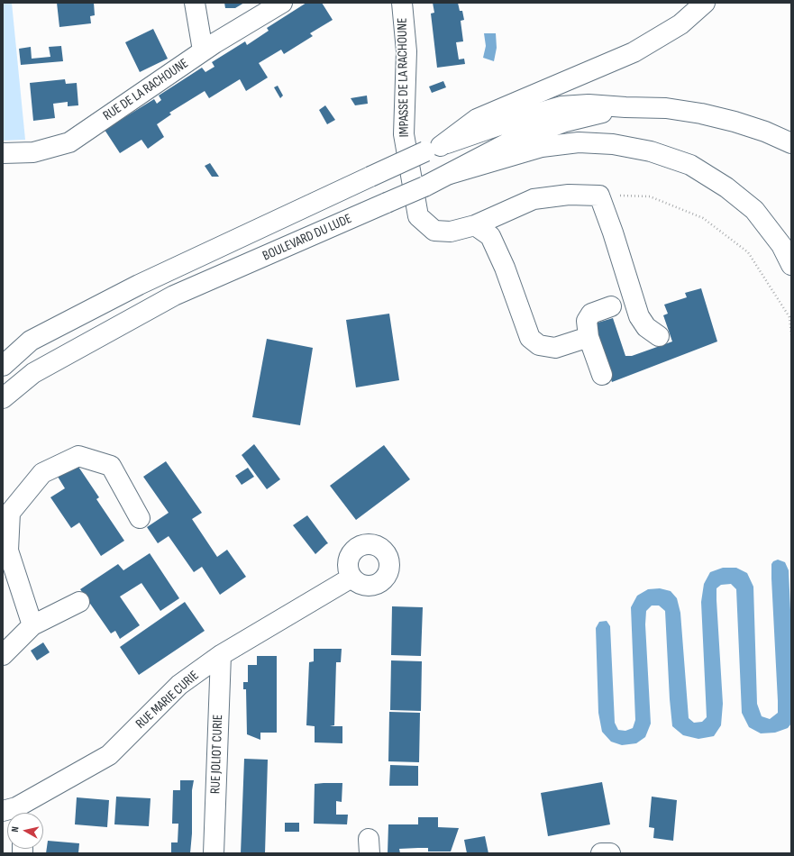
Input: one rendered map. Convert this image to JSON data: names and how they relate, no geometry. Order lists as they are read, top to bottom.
{
  "streets": {
    "main road": [
      "IMPASSE DE LA RACHOUNE",
      "RUE DE LA RACHOUNE",
      "BOULEVARD DU LUDE",
      "RUE MARIE CURIE",
      "RUE JOLIOT CURIE"
    ]
  },
  "crossings": [
    ["RUE MARIE CURIE", "RUE JOLIOT CURIE"]
  ],
  "north": "left"
}
